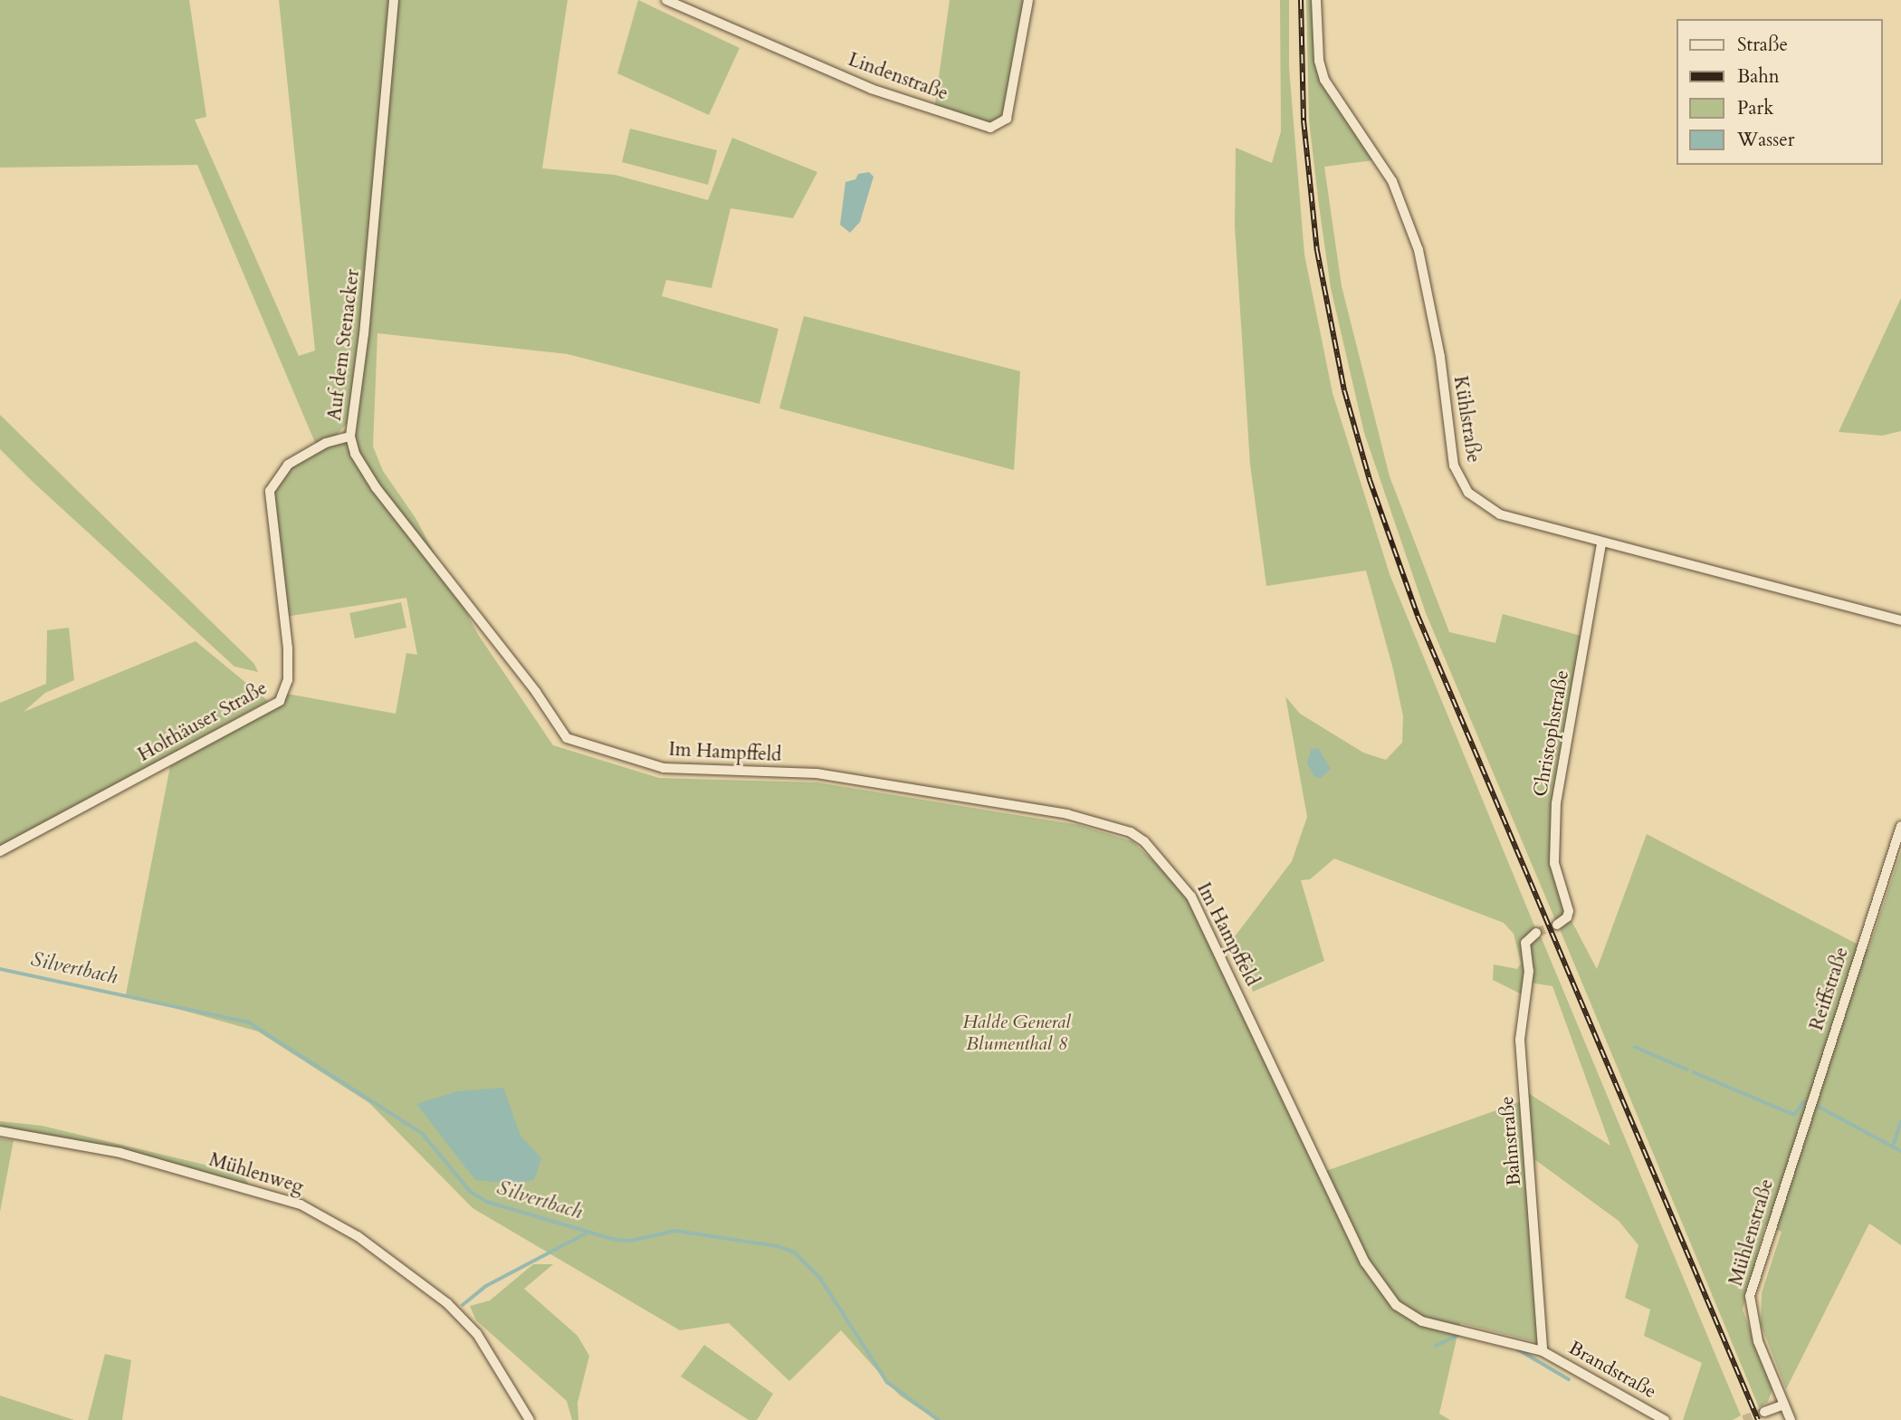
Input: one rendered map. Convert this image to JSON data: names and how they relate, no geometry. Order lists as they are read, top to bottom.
{
  "streets": {
    "street": [
      "Lindenstraße",
      "Auf dem Stenacker",
      "Kühlstraße",
      "Holthäuser Straße",
      "Christophstraße",
      "Im Hampffeld",
      "Reiffstraße",
      "Bahnstraße",
      "Mühlenweg",
      "Mühlenstraße",
      "Brandstraße"
    ]
  },
  "crossings": [
    ["Auf dem Stenacker", "Holthäuser Straße"],
    ["Auf dem Stenacker", "Im Hampffeld"],
    ["Kühlstraße", "Christophstraße"],
    ["Im Hampffeld", "Bahnstraße"],
    ["Im Hampffeld", "Brandstraße"],
    ["Reiffstraße", "Mühlenstraße"],
    ["Bahnstraße", "Brandstraße"]
  ],
  "water": ["Silvertbach"],
  "parks": ["Halde General Blumenthal 8"],
  "legend": [
    "Straße",
    "Bahn",
    "Park",
    "Wasser"
  ]
}
